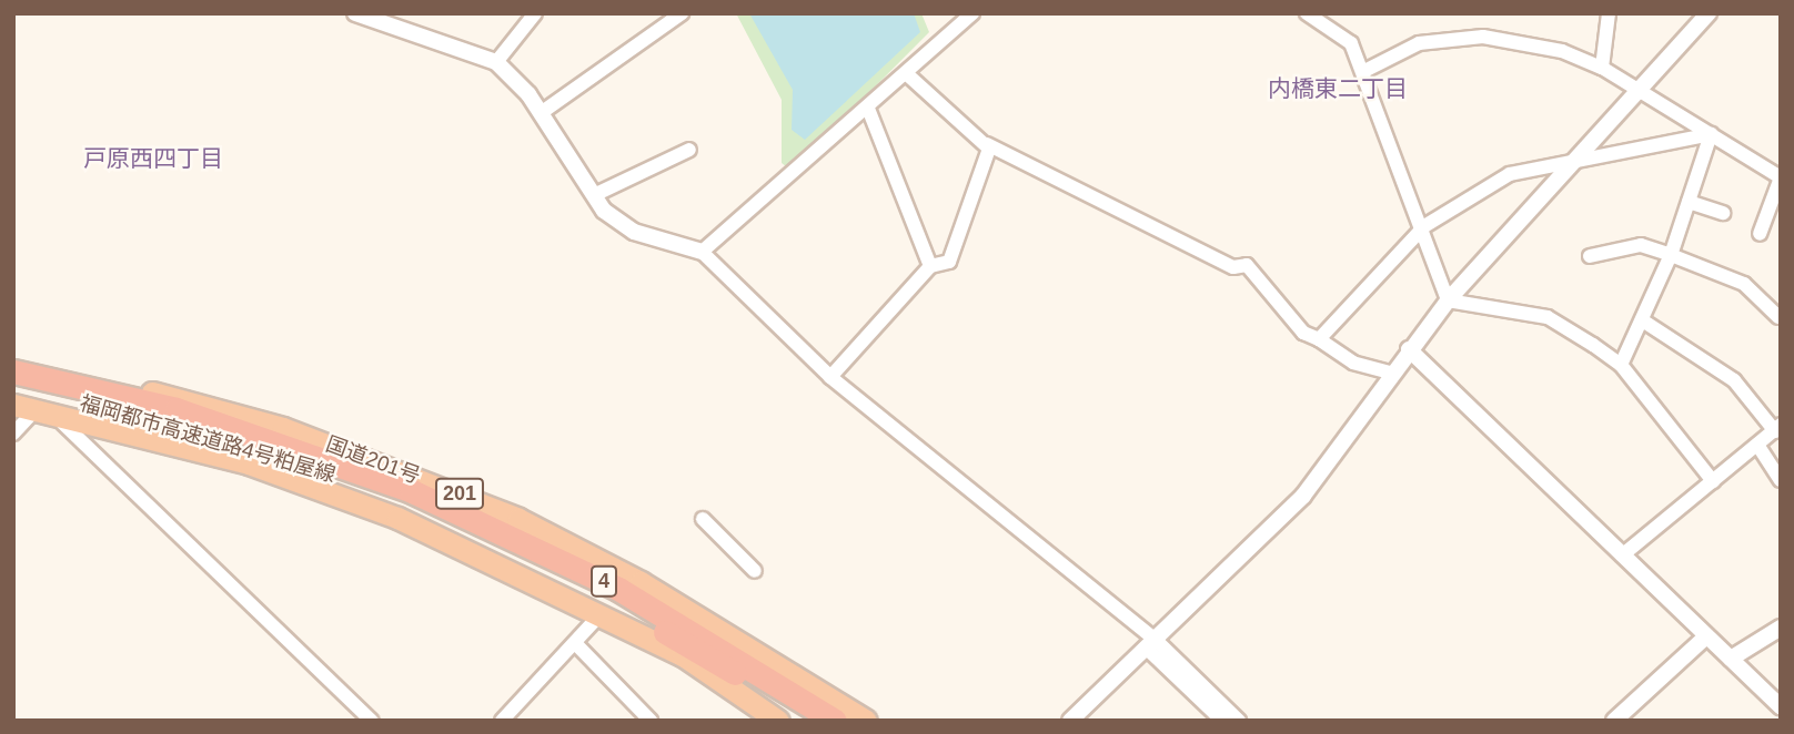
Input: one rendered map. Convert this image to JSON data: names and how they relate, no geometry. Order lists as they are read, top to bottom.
{
  "streets": {
    "highway": [
      "福岡都市高速道路4号粕屋線",
      "国道201号",
      "201",
      "4"
    ]
  },
  "crossings": [
    ["福岡都市高速道路4号粕屋線", "国道201号"]
  ],
  "districts": ["内橋東二丁目", "戸原西四丁目"]
}
